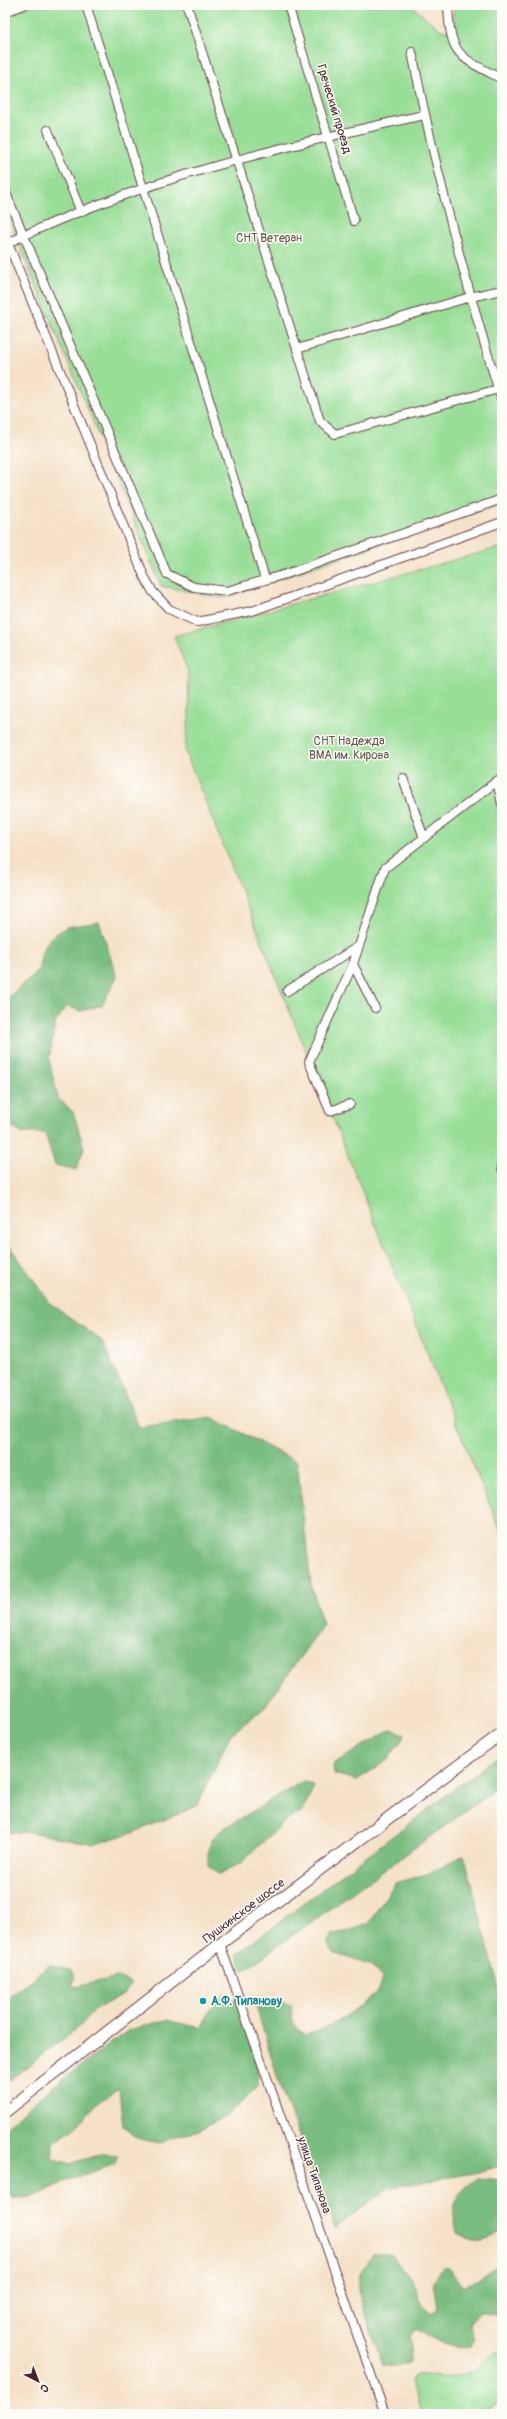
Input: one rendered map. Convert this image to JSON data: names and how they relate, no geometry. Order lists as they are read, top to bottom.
{
  "streets": {
    "main road": ["Пушкинское шоссе"],
    "street": ["Греческий проезд", "улица Типанова"]
  },
  "crossings": [
    ["Пушкинское шоссе", "улица Типанова"]
  ],
  "parks": ["СНТ Ветеран", "СНТ Надежда ВМА им. Кирова"],
  "places": ["А.Ф. Типанову"],
  "north": "bottom right"
}
